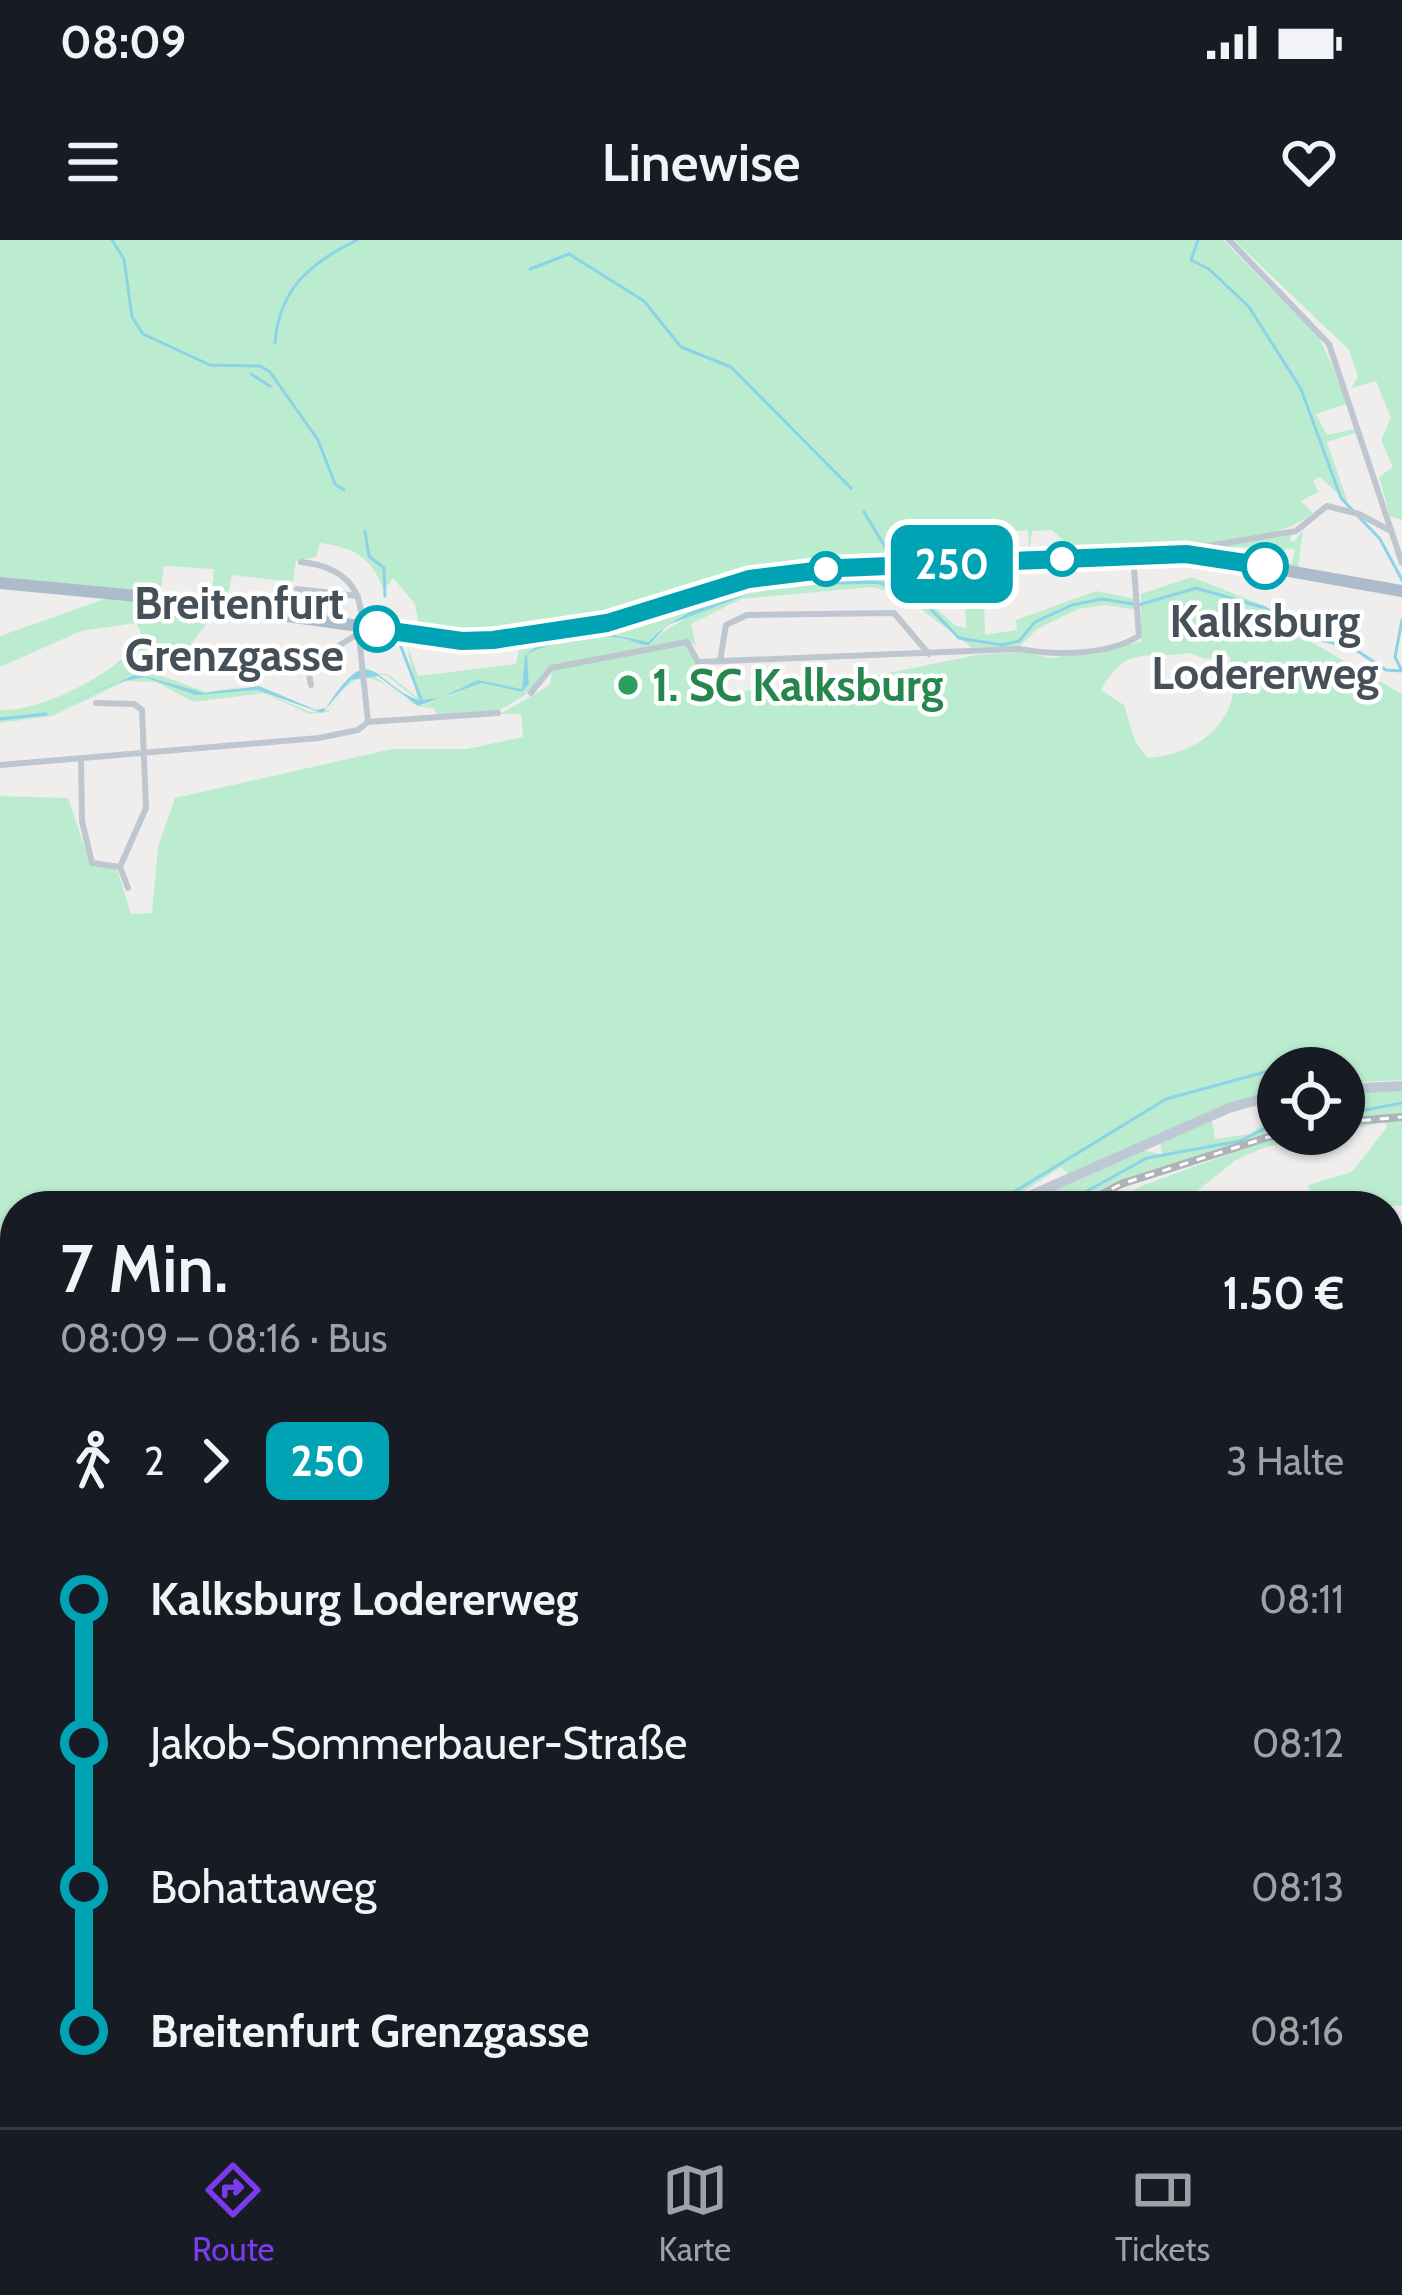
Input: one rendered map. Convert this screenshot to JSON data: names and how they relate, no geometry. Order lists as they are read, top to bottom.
{
  "places": ["Kalksburg Lodererweg", "Breitenfurt Grenzgasse", "1. SC Kalksburg"],
  "lines": ["bus line 250"],
  "page": {
    "status": "08:09",
    "header": "Linewise",
    "on_map": "250",
    "heading": ["7 Min.", "08:09 – 08:16 · Bus", "1.50 €"],
    "legs": ["2", "250", "3 Halte"],
    "list": [
      {
        "name": "Kalksburg Lodererweg",
        "value": "08:11"
      },
      {
        "name": "Jakob-Sommerbauer-Straße",
        "value": "08:12"
      },
      {
        "name": "Bohattaweg",
        "value": "08:13"
      },
      {
        "name": "Breitenfurt Grenzgasse",
        "value": "08:16"
      }
    ],
    "tabs": ["Route", "Karte", "Tickets"]
  }
}
